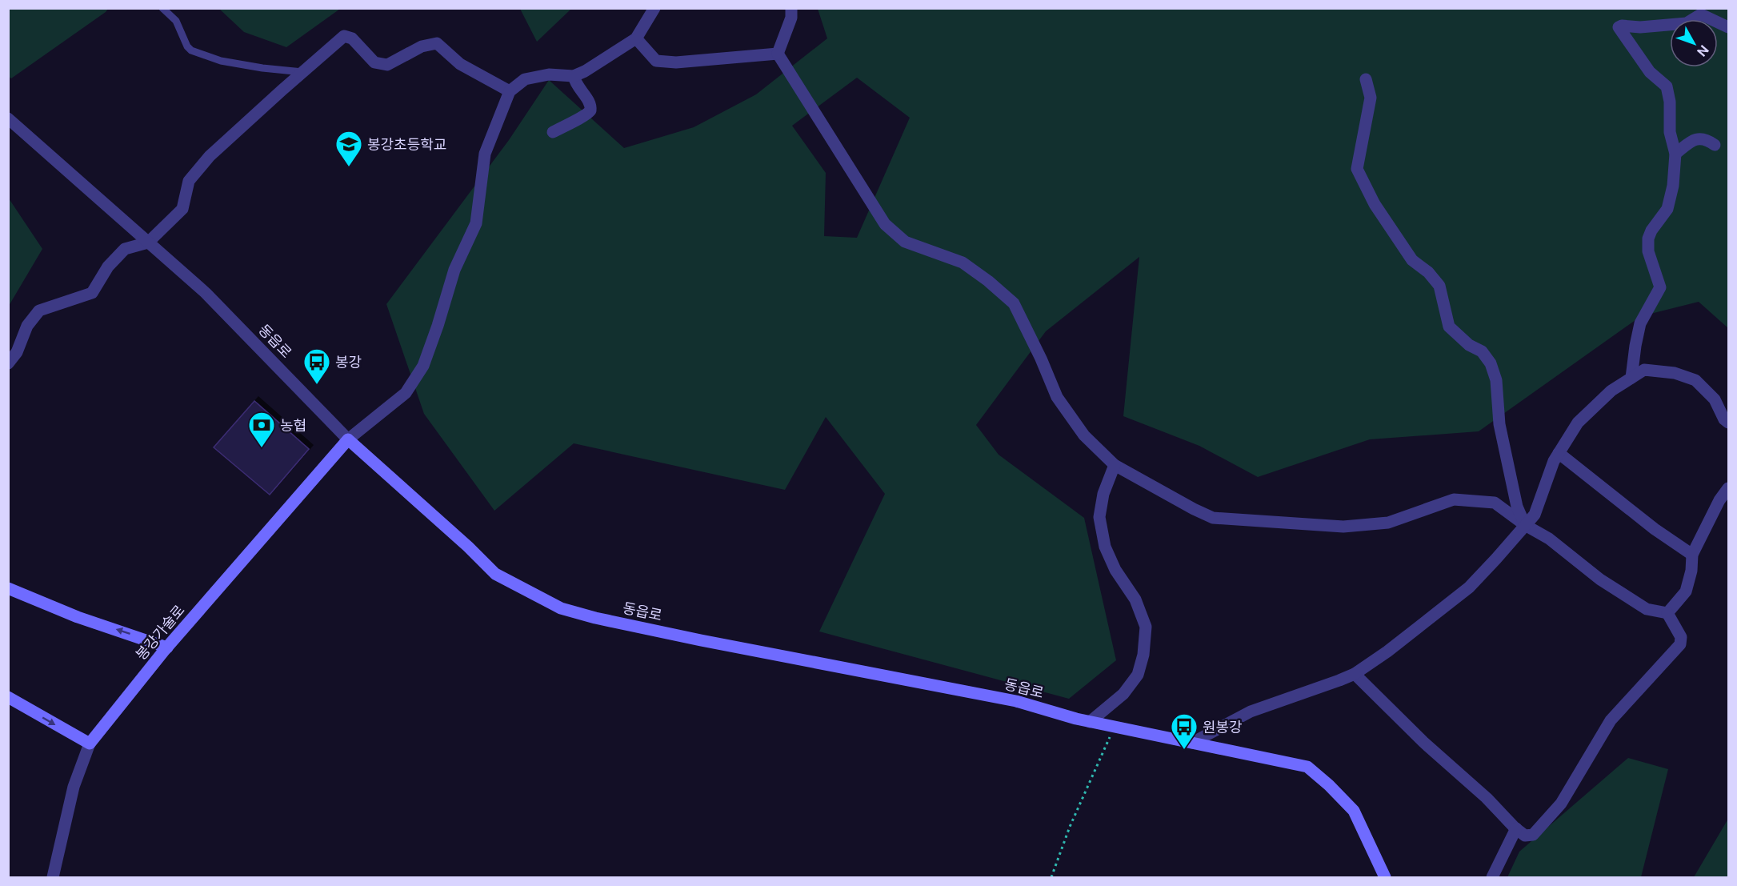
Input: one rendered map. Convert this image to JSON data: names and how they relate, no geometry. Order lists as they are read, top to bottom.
{
  "streets": {
    "main road": ["동읍로", "봉강가술로"]
  },
  "crossings": [
    ["동읍로", "봉강가술로"]
  ],
  "places": {
    "school or university": ["봉강초등학교"],
    "bus stop": ["봉강", "원봉강"],
    "bank": ["농협"]
  },
  "north": "bottom right"
}
